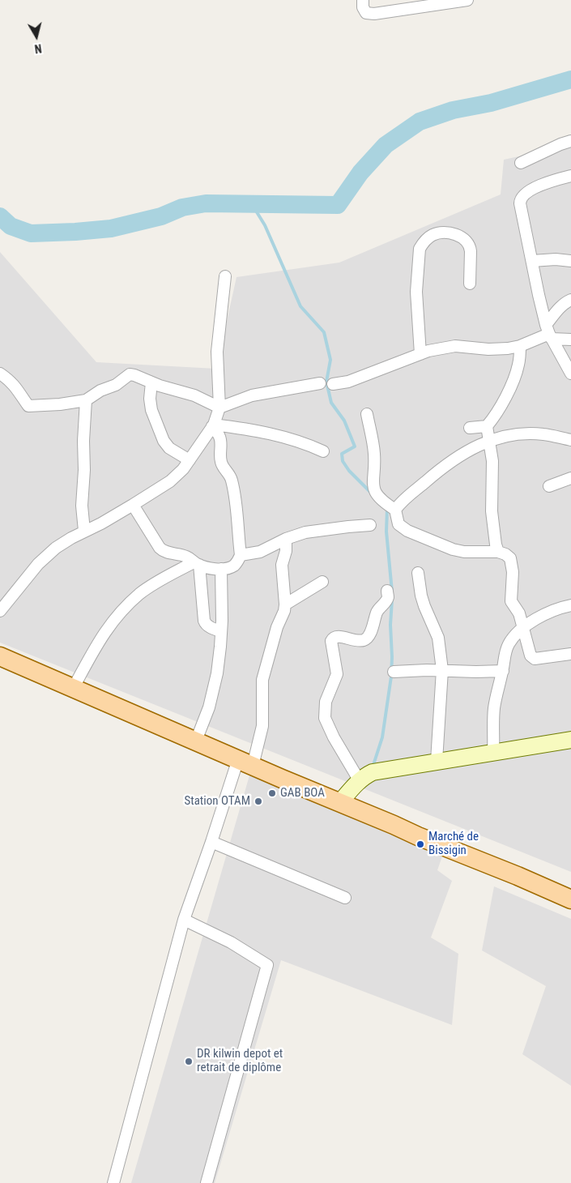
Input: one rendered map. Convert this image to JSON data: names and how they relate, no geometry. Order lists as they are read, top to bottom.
{
  "places": [
    "GAB BOA",
    "Station OTAM",
    "Marché de Bissigin",
    "DR kilwin depot et retrait de diplôme"
  ],
  "north": "bottom"
}
